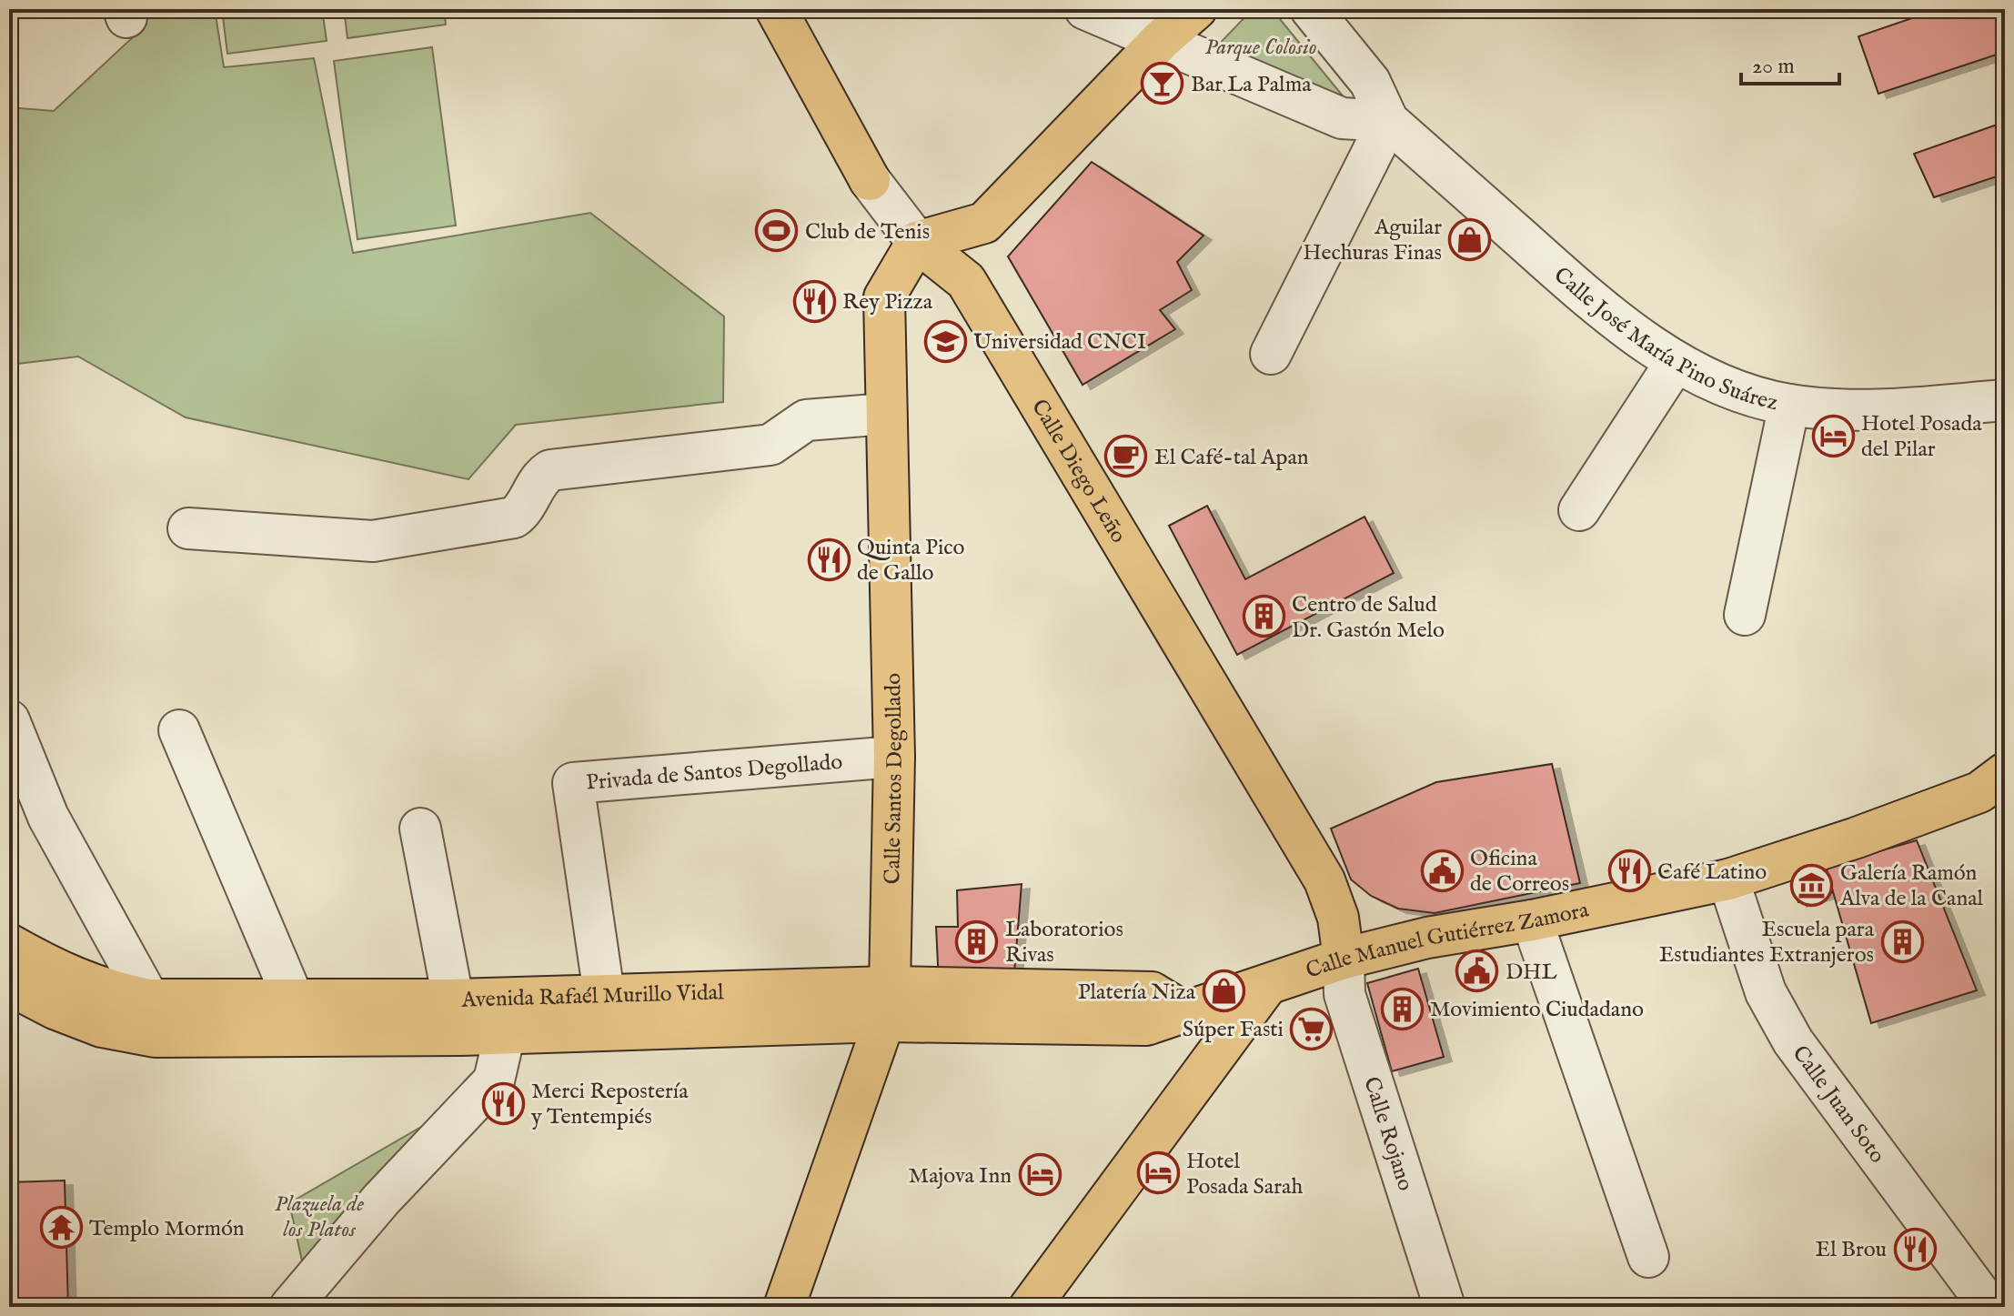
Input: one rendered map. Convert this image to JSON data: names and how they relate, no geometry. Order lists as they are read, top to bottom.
{
  "streets": {
    "main road": [
      "Calle Diego Leño",
      "Calle Santos Degollado",
      "Calle Manuel Gutiérrez Zamora",
      "Avenida Rafaél Murillo Vidal"
    ],
    "street": [
      "Calle José María Pino Suárez",
      "Privada de Santos Degollado",
      "Calle Juan Soto",
      "Calle Rojano"
    ]
  },
  "crossings": [
    ["Calle Diego Leño", "Calle Santos Degollado"],
    ["Calle Diego Leño", "Calle Manuel Gutiérrez Zamora"],
    ["Calle Diego Leño", "Calle Rojano"],
    ["Privada de Santos Degollado", "Calle Santos Degollado"],
    ["Privada de Santos Degollado", "Avenida Rafaél Murillo Vidal"],
    ["Calle Santos Degollado", "Avenida Rafaél Murillo Vidal"],
    ["Calle Manuel Gutiérrez Zamora", "Avenida Rafaél Murillo Vidal"],
    ["Calle Manuel Gutiérrez Zamora", "Calle Juan Soto"],
    ["Calle Manuel Gutiérrez Zamora", "Calle Rojano"]
  ],
  "parks": ["Parque Colosio", "Plazuela de los Platos"],
  "places": {
    "bar": ["Bar La Palma"],
    "sports": ["Club de Tenis"],
    "shop": ["Aguilar Hechuras Finas", "Platería Niza"],
    "restaurant": [
      "Rey Pizza",
      "Quinta Pico de Gallo",
      "Café Latino",
      "Merci Repostería y Tentempiés",
      "El Brou"
    ],
    "school or university": ["Universidad CNCI"],
    "hotel": ["Hotel Posada del Pilar", "Hotel Posada Sarah", "Majova Inn"],
    "cafe": ["El Café-tal Apan"],
    "building": [
      "Centro de Salud Dr. Gastón Melo",
      "Laboratorios Rivas",
      "Escuela para Estudiantes Extranjeros",
      "Movimiento Ciudadano"
    ],
    "public building": ["Oficina de Correos", "DHL"],
    "museum": ["Galería Ramón Alva de la Canal"],
    "supermarket": ["Súper Fasti"],
    "temple": ["Templo Mormón"]
  },
  "scale_bar": "20 m"
}
